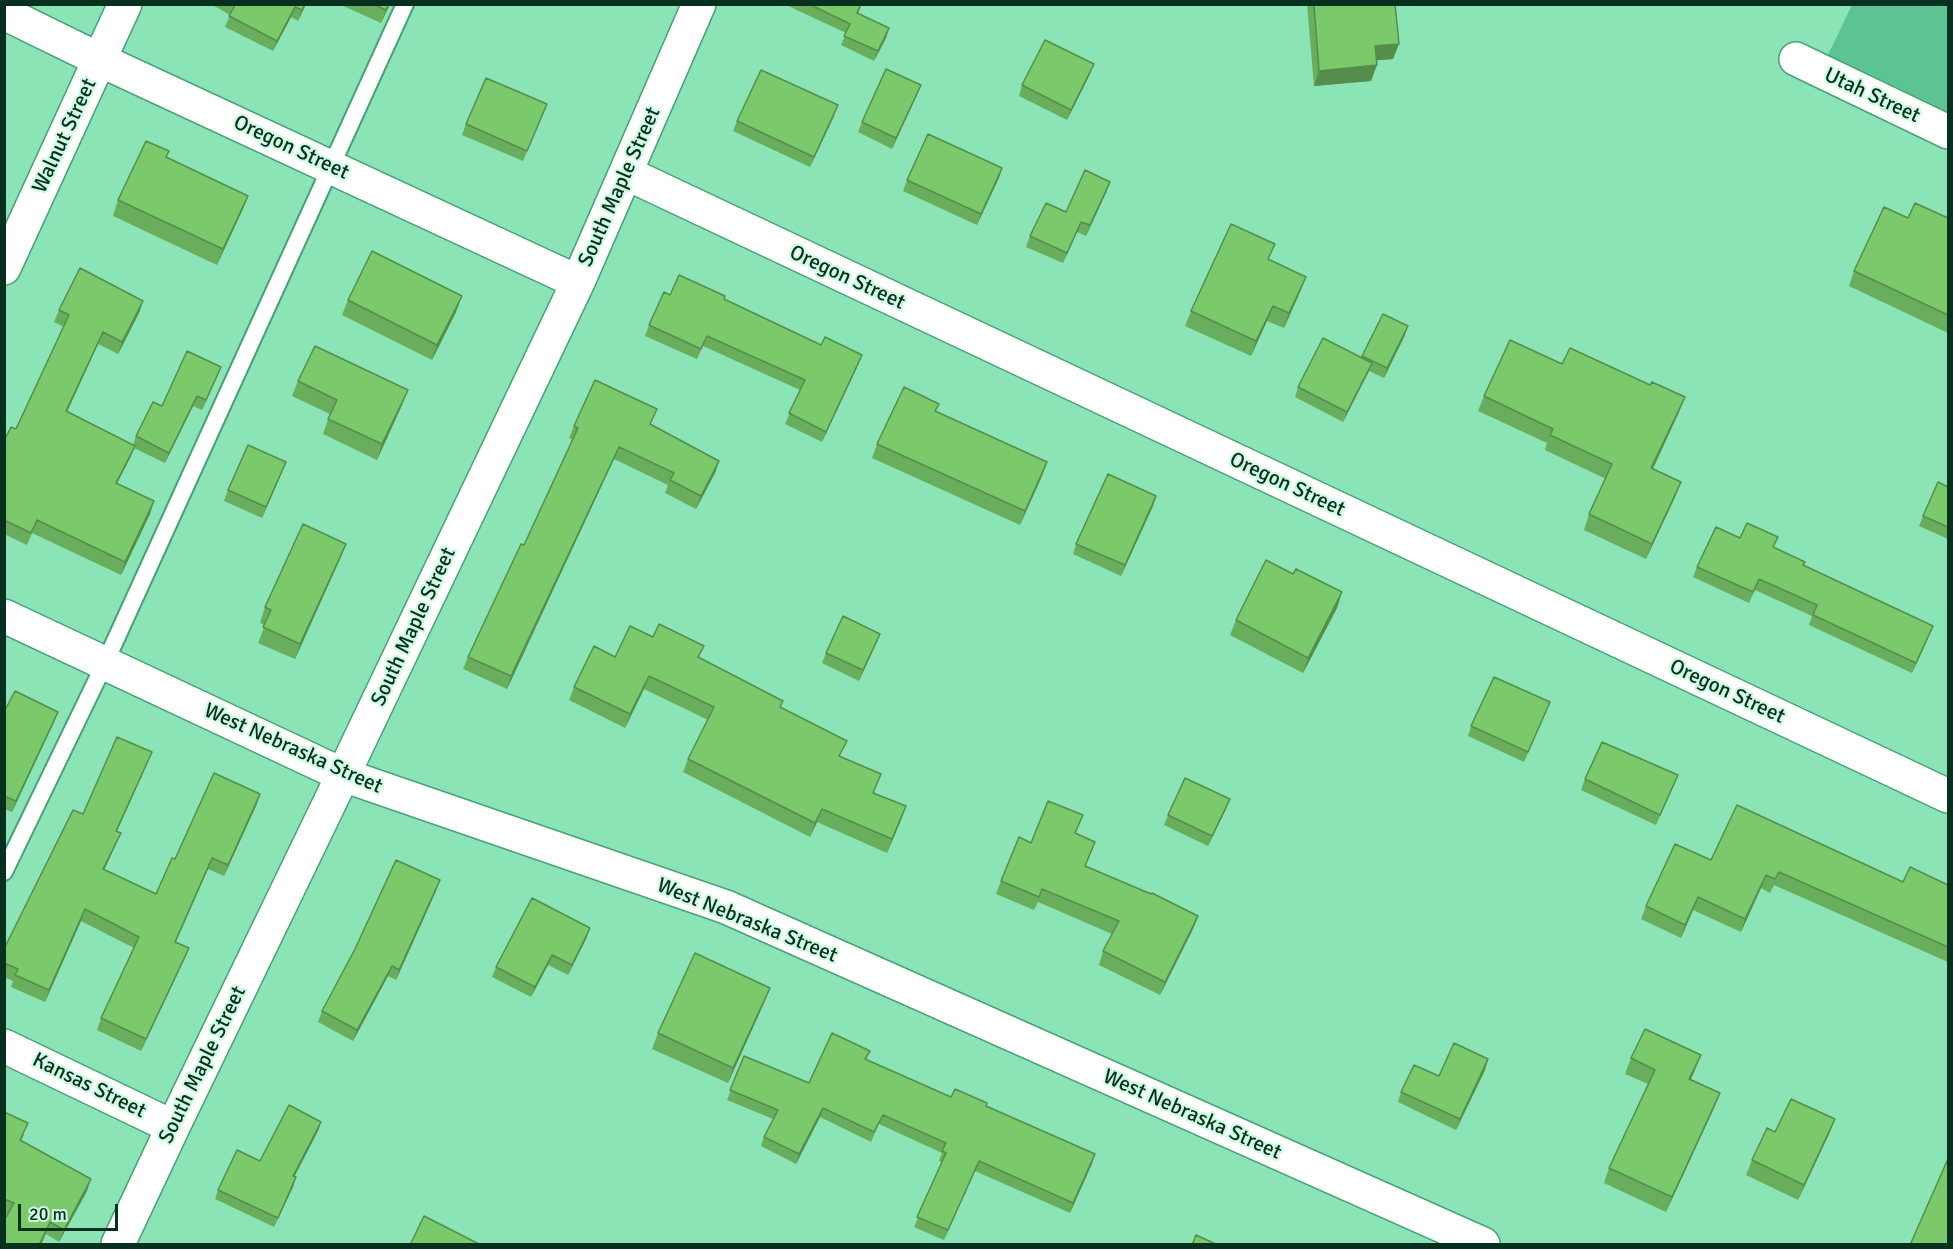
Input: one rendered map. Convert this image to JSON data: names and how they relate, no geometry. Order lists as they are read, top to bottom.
{
  "streets": {
    "street": [
      "Utah Street",
      "Walnut Street",
      "Oregon Street",
      "South Maple Street",
      "West Nebraska Street",
      "Kansas Street"
    ]
  },
  "crossings": [
    ["Walnut Street", "Oregon Street"],
    ["Oregon Street", "South Maple Street"],
    ["South Maple Street", "West Nebraska Street"],
    ["South Maple Street", "Kansas Street"]
  ],
  "scale_bar": "20 m"
}
